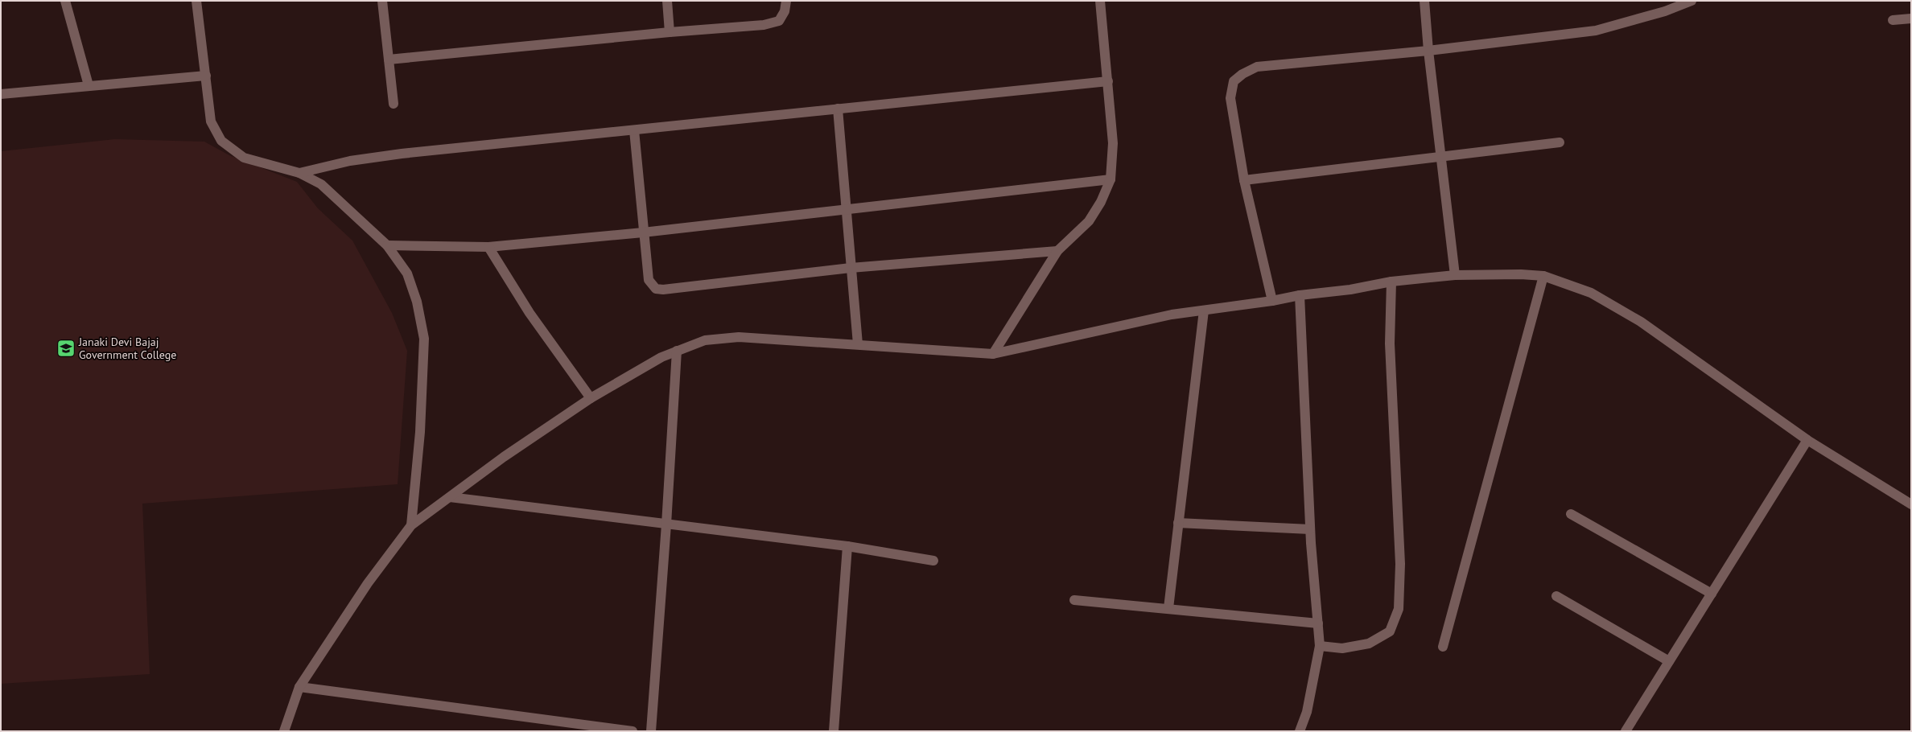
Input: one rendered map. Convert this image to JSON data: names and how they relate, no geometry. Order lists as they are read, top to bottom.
{
  "places": {
    "school or university": ["Janaki Devi Bajaj Government College"]
  }
}
